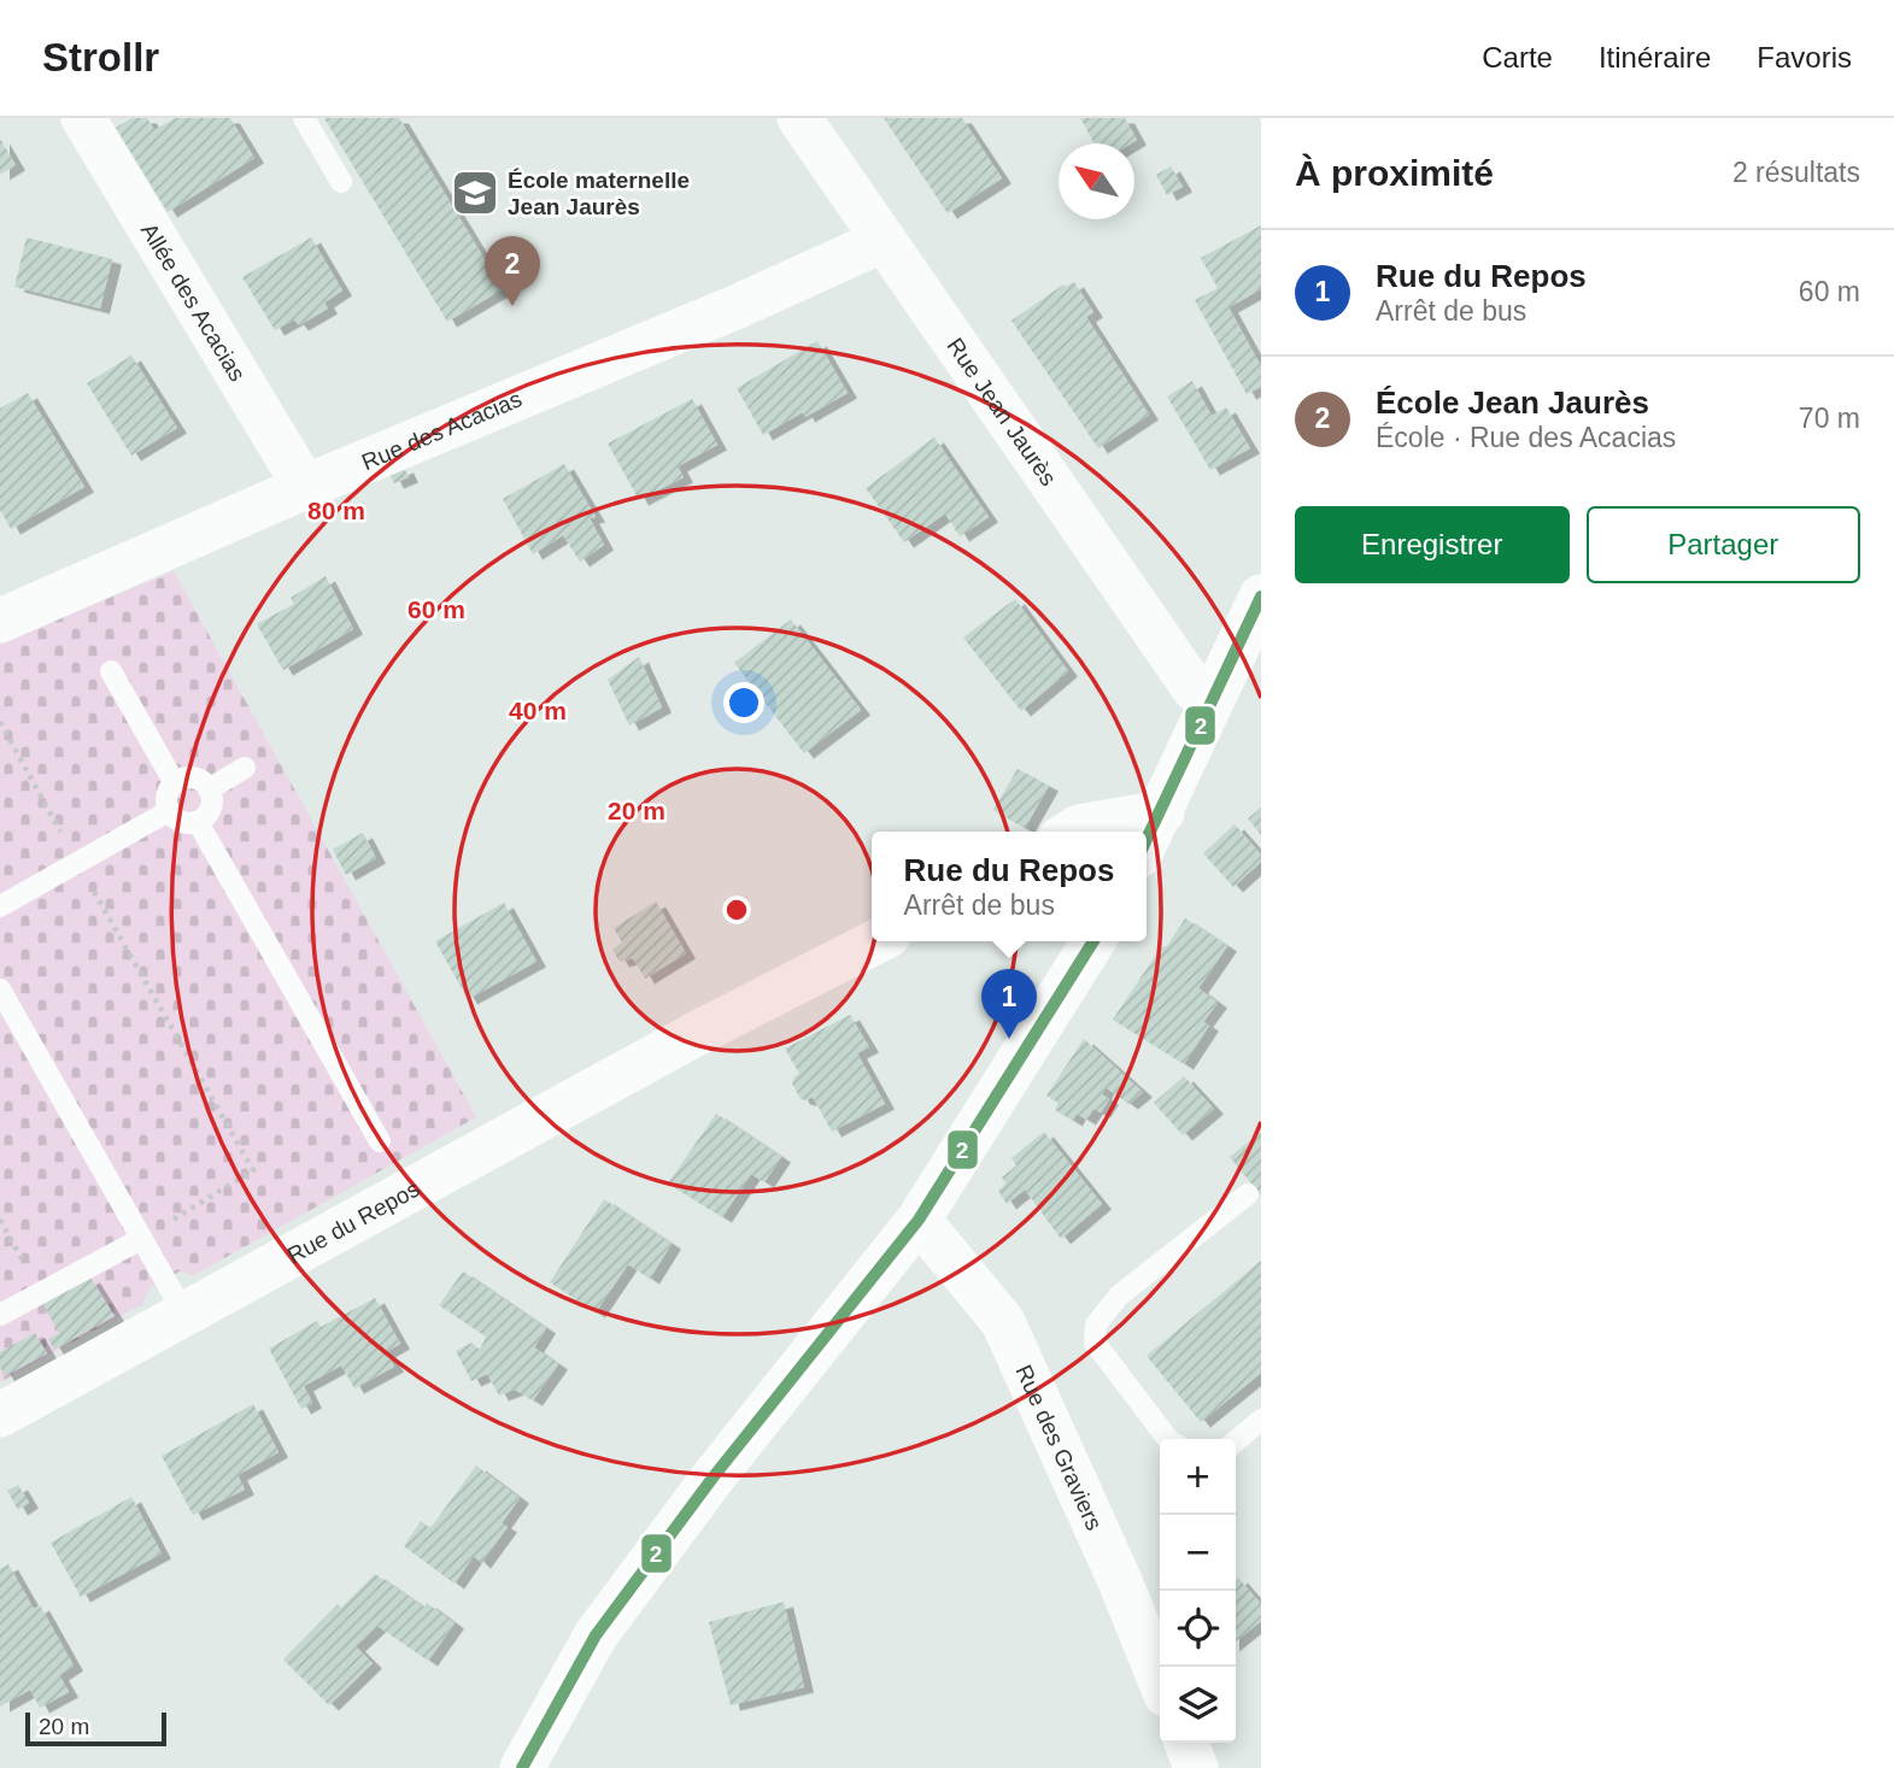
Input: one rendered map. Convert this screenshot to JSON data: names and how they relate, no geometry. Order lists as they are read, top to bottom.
{
  "streets": {
    "street": [
      "Allée des Acacias",
      "Rue Jean Jaurès",
      "Rue des Acacias",
      "Rue du Repos",
      "Rue des Graviers"
    ]
  },
  "crossings": [
    ["Allée des Acacias", "Rue des Acacias"],
    ["Rue Jean Jaurès", "Rue des Acacias"]
  ],
  "places": {
    "school or university": ["École maternelle Jean Jaurès"]
  },
  "lines": ["transit line 2"],
  "scale_bar": "20 m",
  "north": "top left",
  "page": {
    "header": "Strollr",
    "nav": ["Carte", "Itinéraire", "Favoris"],
    "heading": ["À proximité", "2 résultats"],
    "list": [
      {
        "mark": "1",
        "name": "Rue du Repos",
        "note": "Arrêt de bus",
        "value": "60 m"
      },
      {
        "mark": "2",
        "name": "École Jean Jaurès",
        "note": "École · Rue des Acacias",
        "value": "70 m"
      }
    ],
    "pins": ["2", "1"],
    "buttons": ["Enregistrer", "Partager"],
    "popup": ["Rue du Repos", "Arrêt de bus"],
    "map_buttons": ["+", "−"],
    "scale": "20 m"
  },
  "rings": [
    "80 m",
    "60 m",
    "40 m",
    "20 m"
  ]
}
